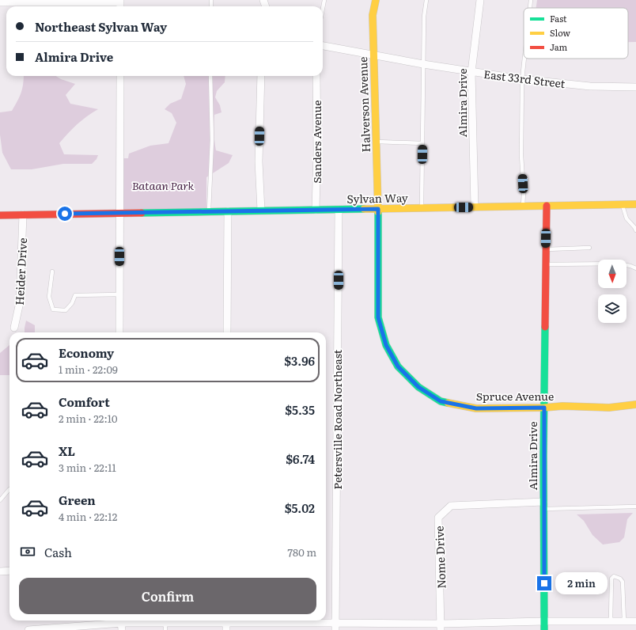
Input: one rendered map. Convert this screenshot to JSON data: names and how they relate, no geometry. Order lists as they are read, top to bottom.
{
  "streets": {
    "street": [
      "East 33rd Street",
      "Almira Drive",
      "Halverson Avenue",
      "Sanders Avenue",
      "Sylvan Way",
      "Heider Drive",
      "Spruce Avenue",
      "Petersville Road Northeast",
      "Nome Drive"
    ]
  },
  "crossings": [
    ["East 33rd Street", "Almira Drive"],
    ["East 33rd Street", "Halverson Avenue"],
    ["Almira Drive", "Sylvan Way"],
    ["Almira Drive", "Spruce Avenue"],
    ["Almira Drive", "Nome Drive"],
    ["Halverson Avenue", "Sylvan Way"],
    ["Halverson Avenue", "Spruce Avenue"],
    ["Sanders Avenue", "Sylvan Way"],
    ["Sylvan Way", "Heider Drive"],
    ["Sylvan Way", "Spruce Avenue"],
    ["Sylvan Way", "Petersville Road Northeast"]
  ],
  "parks": ["Bataan Park"],
  "legend": ["Fast", "Slow", "Jam"],
  "north": "bottom",
  "page": {
    "banner": ["Northeast Sylvan Way", "Almira Drive"],
    "list": [
      {
        "name": "Economy",
        "note": "1 min · 22:09",
        "value": "$3.96"
      },
      {
        "name": "Comfort",
        "note": "2 min · 22:10",
        "value": "$5.35"
      },
      {
        "name": "XL",
        "note": "3 min · 22:11",
        "value": "$6.74"
      },
      {
        "name": "Green",
        "note": "4 min · 22:12",
        "value": "$5.02"
      }
    ],
    "pay": ["Cash", "780 m"],
    "buttons": "Confirm",
    "bubble": "2 min"
  }
}
